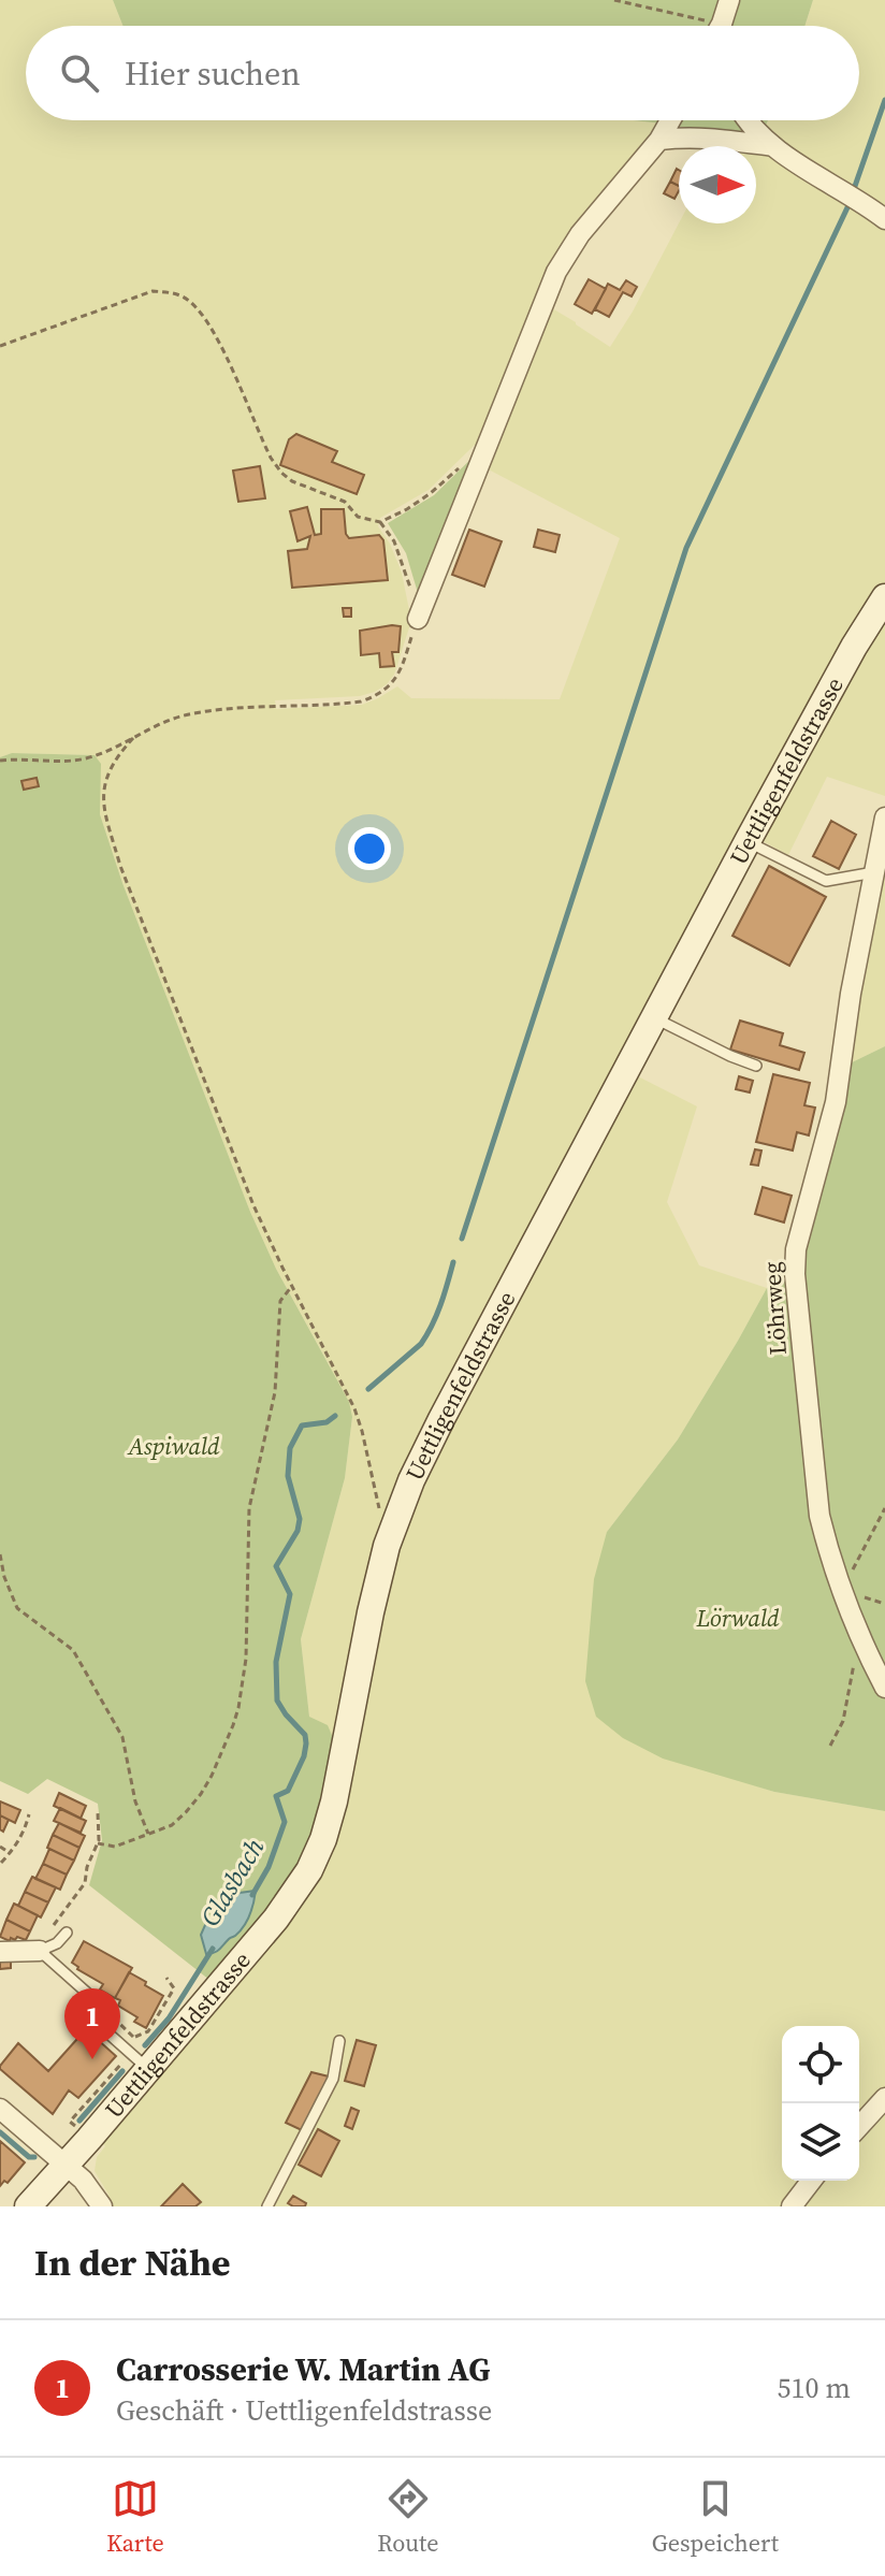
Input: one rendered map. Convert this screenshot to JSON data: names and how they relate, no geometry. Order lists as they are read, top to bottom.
{
  "streets": {
    "main road": ["Uettligenfeldstrasse"],
    "street": ["Löhrweg"]
  },
  "water": ["Glasbach"],
  "parks": ["Aspiwald", "Lörwald"],
  "north": "right",
  "page": {
    "search": "Hier suchen",
    "pins": "1",
    "heading": "In der Nähe",
    "list": [
      {
        "mark": "1",
        "name": "Carrosserie W. Martin AG",
        "note": "Geschäft · Uettligenfeldstrasse",
        "value": "510 m"
      }
    ],
    "nav": ["Karte", "Route", "Gespeichert"]
  }
}
